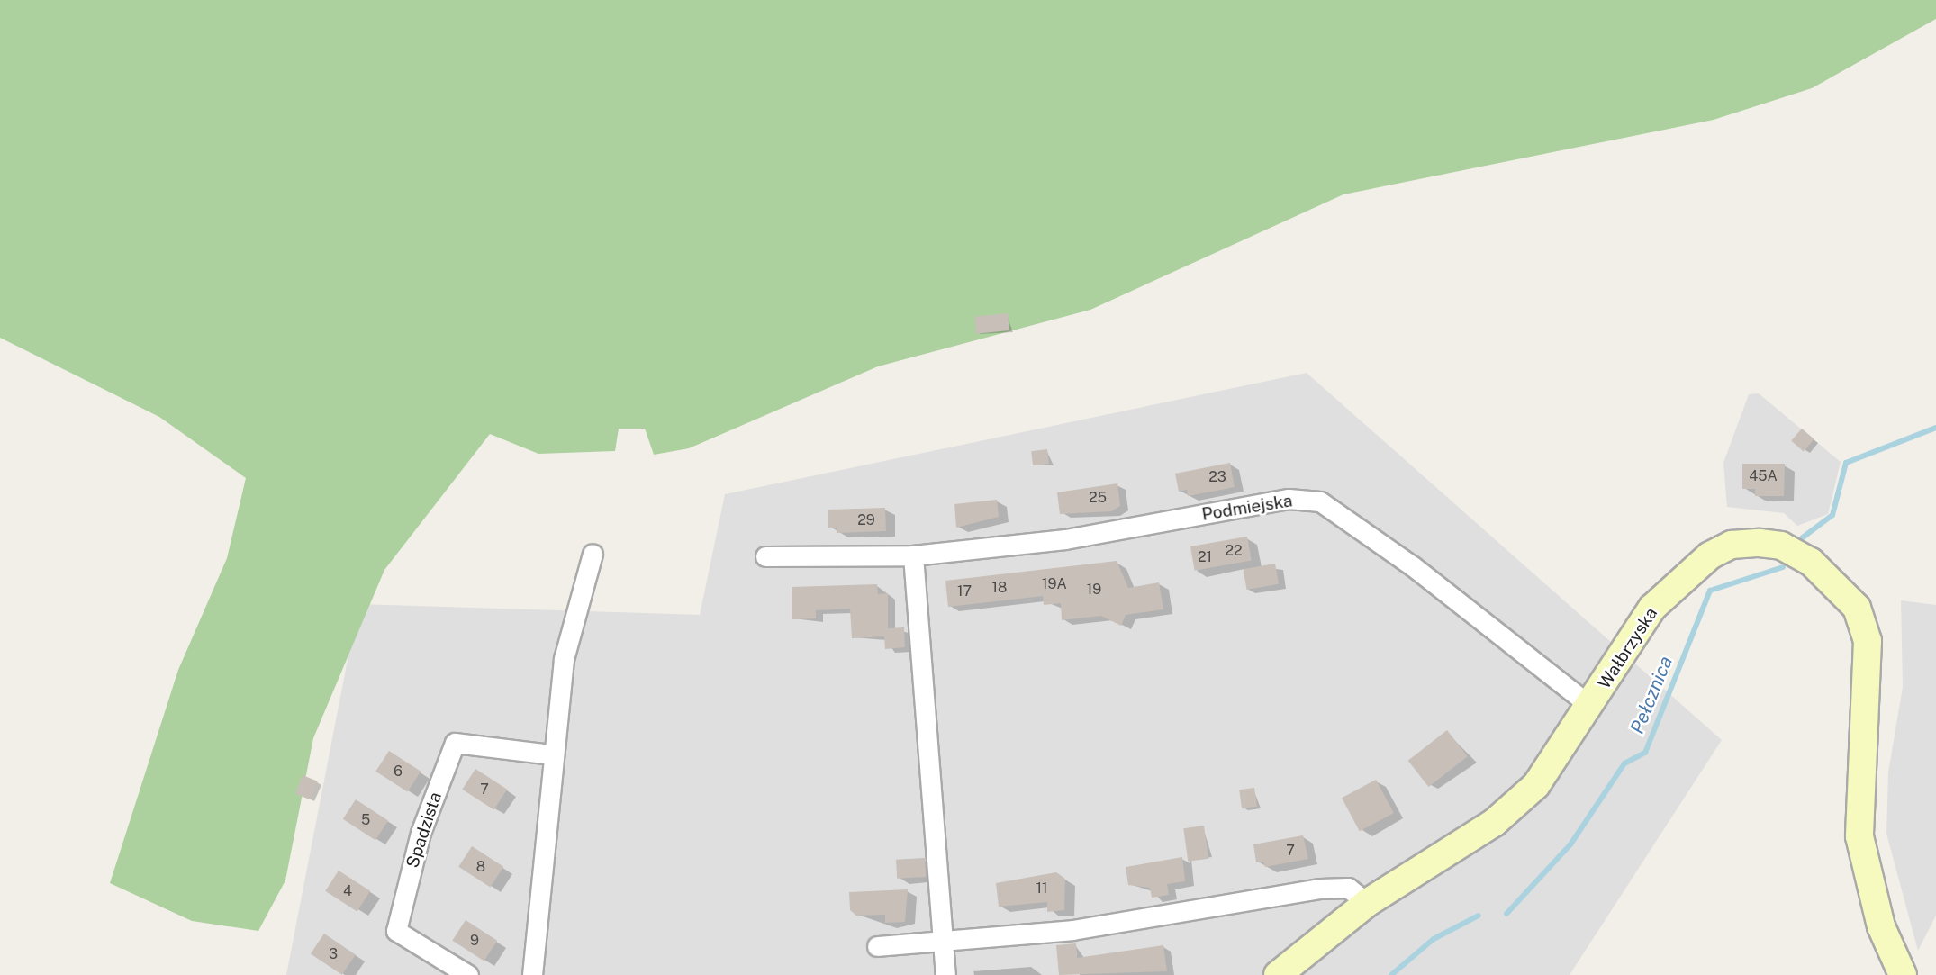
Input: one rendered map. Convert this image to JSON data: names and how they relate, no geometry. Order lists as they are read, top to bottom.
{
  "streets": {
    "main road": ["Wałbrzyska"],
    "street": ["Podmiejska", "Spadzista"]
  },
  "crossings": [
    ["Podmiejska", "Wałbrzyska"]
  ],
  "water": ["Pełcznica"],
  "house_numbers": [
    "45A",
    "23",
    "25",
    "29",
    "22",
    "21",
    "19A",
    "18",
    "19",
    "17",
    "6",
    "7",
    "5",
    "7",
    "8",
    "11",
    "4",
    "9",
    "3"
  ]
}
